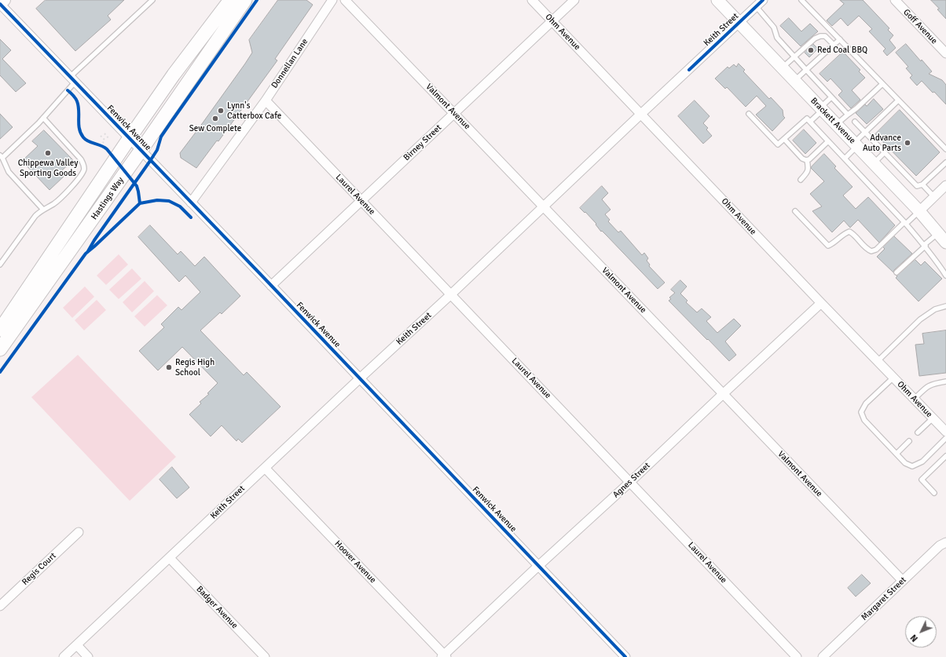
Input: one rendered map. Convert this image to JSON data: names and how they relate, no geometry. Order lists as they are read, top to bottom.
{
  "streets": {
    "main road": ["Brackett Avenue", "Hastings Way"],
    "street": [
      "Goff Avenue",
      "Keith Street",
      "Ohm Avenue",
      "Donnellan Lane",
      "Valmont Avenue",
      "Fenwick Avenue",
      "Birney Street",
      "Laurel Avenue",
      "Agnes Street",
      "Hoover Avenue",
      "Regis Court",
      "Margaret Street",
      "Badger Avenue"
    ]
  },
  "crossings": [
    ["Keith Street", "Ohm Avenue"],
    ["Keith Street", "Valmont Avenue"],
    ["Keith Street", "Brackett Avenue"],
    ["Keith Street", "Fenwick Avenue"],
    ["Keith Street", "Laurel Avenue"],
    ["Keith Street", "Hoover Avenue"],
    ["Keith Street", "Badger Avenue"],
    ["Ohm Avenue", "Birney Street"],
    ["Ohm Avenue", "Agnes Street"],
    ["Donnellan Lane", "Fenwick Avenue"],
    ["Donnellan Lane", "Laurel Avenue"],
    ["Valmont Avenue", "Birney Street"],
    ["Valmont Avenue", "Agnes Street"],
    ["Valmont Avenue", "Margaret Street"],
    ["Fenwick Avenue", "Birney Street"],
    ["Fenwick Avenue", "Hastings Way"],
    ["Fenwick Avenue", "Agnes Street"],
    ["Birney Street", "Laurel Avenue"],
    ["Laurel Avenue", "Agnes Street"],
    ["Agnes Street", "Hoover Avenue"]
  ],
  "places": [
    "Red Coal BBQ",
    "Lynn's Catterbox Cafe",
    "Sew Complete",
    "Advance Auto Parts",
    "Chippewa Valley Sporting Goods",
    "Regis High School"
  ],
  "north": "bottom left"
}
